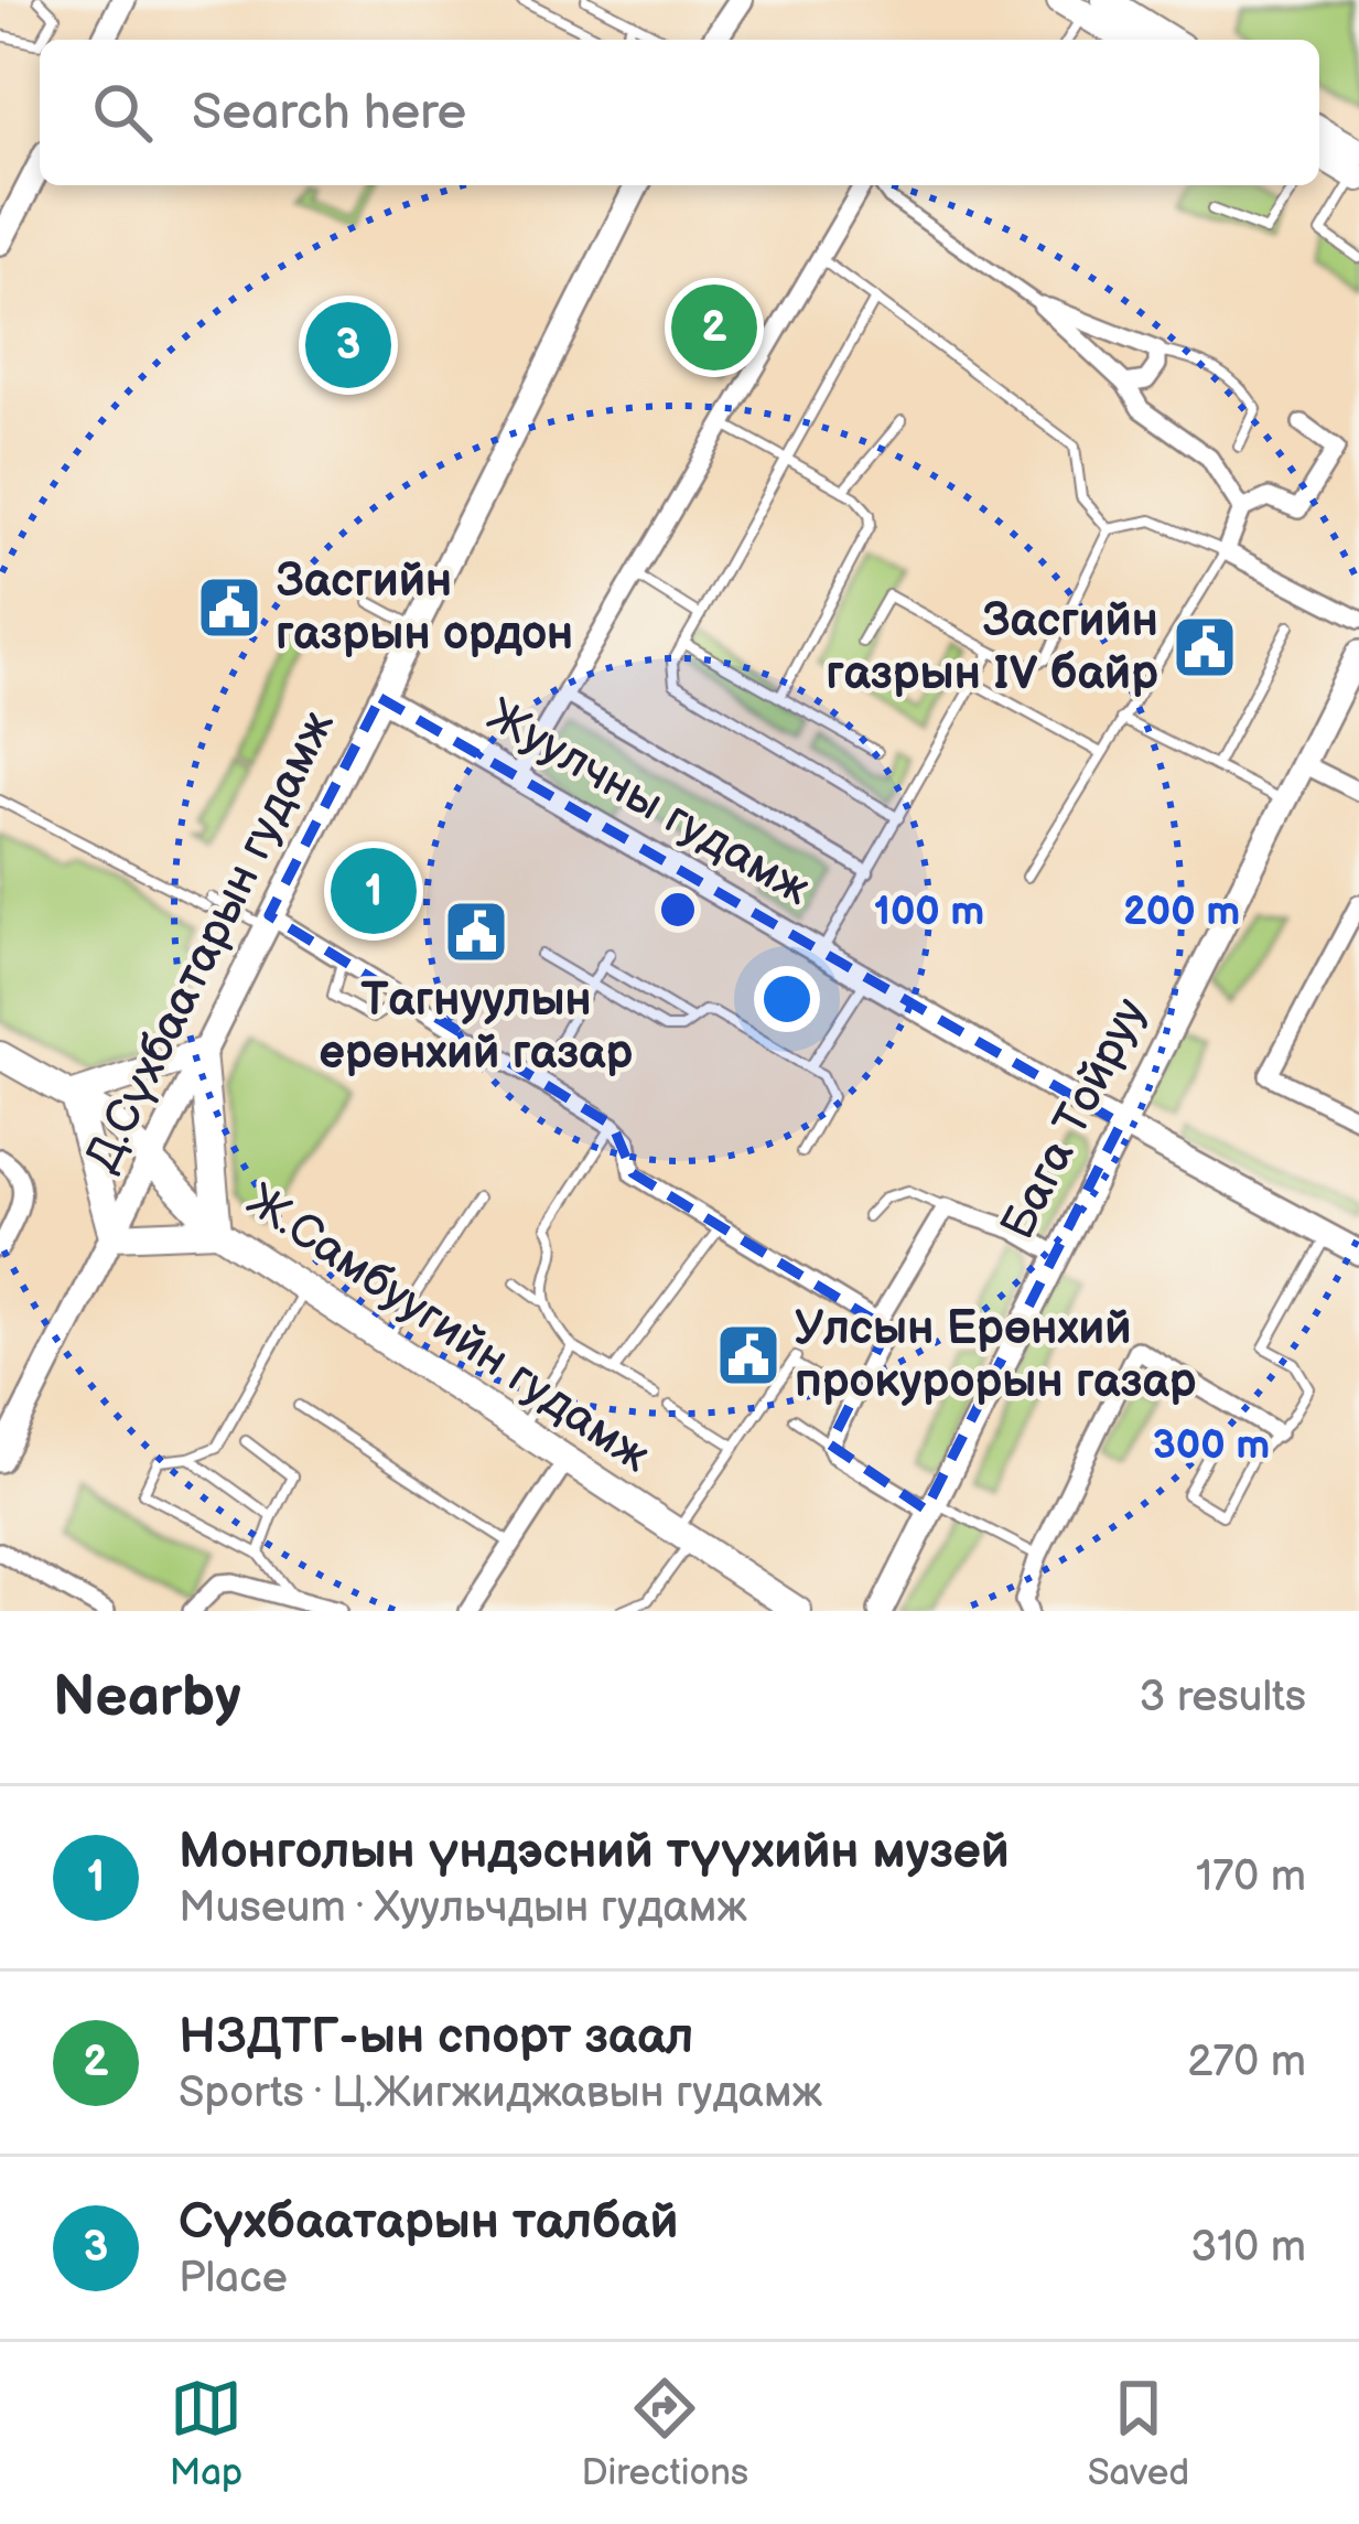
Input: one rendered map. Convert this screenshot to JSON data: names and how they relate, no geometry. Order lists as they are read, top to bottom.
{
  "streets": {
    "main road": [
      "Жуулчны гудамж",
      "Д.Сүхбаатарын гудамж",
      "Бага Тойруу",
      "Ж.Самбуугийн гудамж"
    ]
  },
  "crossings": [
    ["Жуулчны гудамж", "Д.Сүхбаатарын гудамж"],
    ["Жуулчны гудамж", "Бага Тойруу"],
    ["Д.Сүхбаатарын гудамж", "Ж.Самбуугийн гудамж"]
  ],
  "places": {
    "public building": [
      "Засгийн газрын ордон",
      "Засгийн газрын IV байр",
      "Тагнуулын ерөнхий газар",
      "Улсын Ерөнхий прокурорын газар"
    ]
  },
  "page": {
    "search": "Search here",
    "pins": ["2", "3", "1"],
    "heading": ["Nearby", "3 results"],
    "list": [
      {
        "mark": "1",
        "name": "Монголын үндэсний түүхийн музей",
        "note": "Museum · Хуульчдын гудамж",
        "value": "170 m"
      },
      {
        "mark": "2",
        "name": "НЗДТГ-ын спорт заал",
        "note": "Sports · Ц.Жигжиджавын гудамж",
        "value": "270 m"
      },
      {
        "mark": "3",
        "name": "Сүхбаатарын талбай",
        "note": "Place",
        "value": "310 m"
      }
    ],
    "nav": ["Map", "Directions", "Saved"]
  },
  "rings": ["100 m", "200 m", "300 m"]
}
